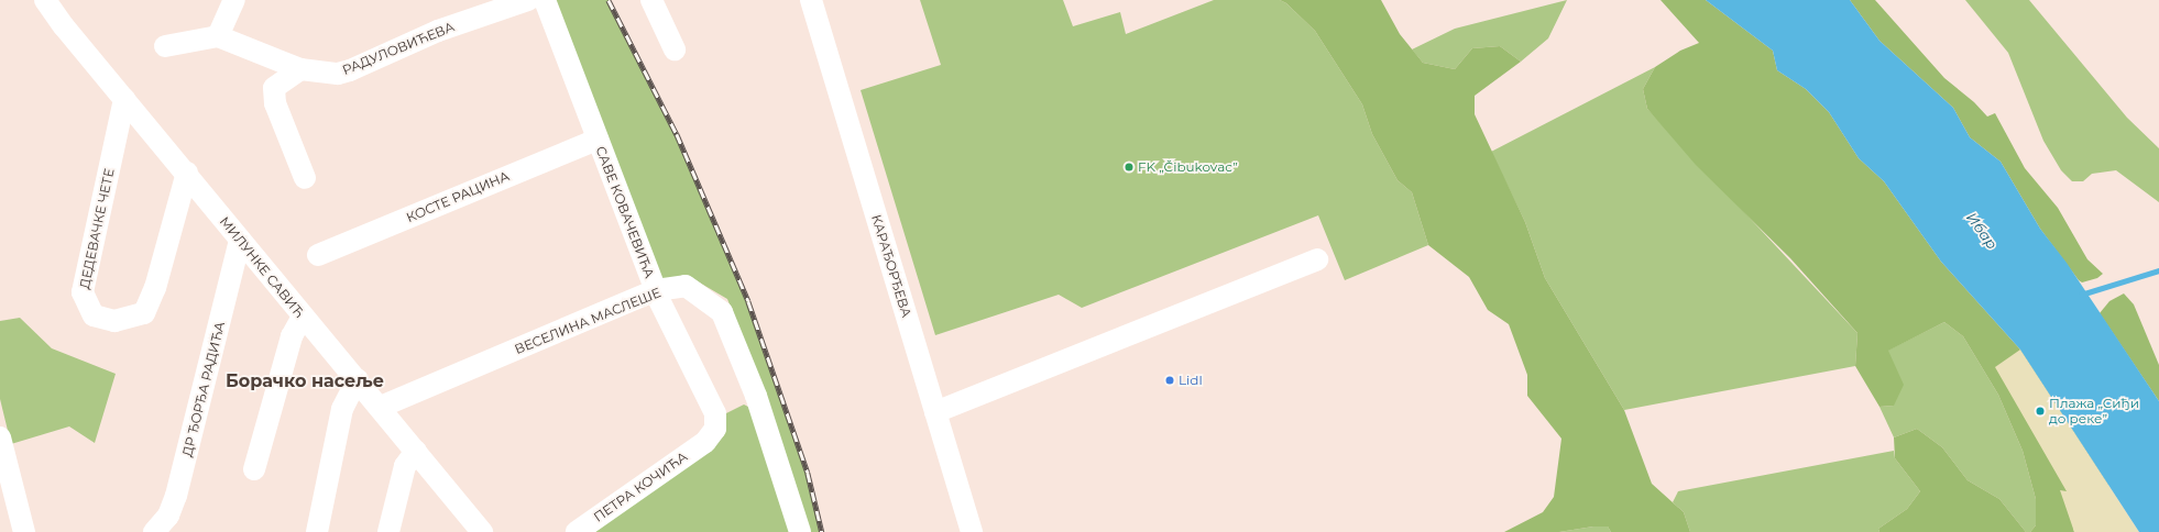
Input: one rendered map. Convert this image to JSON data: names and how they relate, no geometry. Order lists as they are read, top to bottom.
{
  "streets": {
    "street": [
      "РАДУЛОВИЋЕВА",
      "КОСТЕ РАЦИНА",
      "САВЕ КОВАЧЕВИЋА",
      "ДЕДЕВАЧКЕ ЧЕТЕ",
      "КАРАЂОРЂЕВА",
      "МИЛУНКЕ САВИЋ",
      "ВЕСЕЛИНА МАСЛЕШЕ",
      "ДР ЂОРЂА РАДИЋА",
      "ПЕТРА КОЧИЋА"
    ]
  },
  "crossings": [
    ["КОСТЕ РАЦИНА", "САВЕ КОВАЧЕВИЋА"],
    ["САВЕ КОВАЧЕВИЋА", "ВЕСЕЛИНА МАСЛЕШЕ"],
    ["САВЕ КОВАЧЕВИЋА", "ПЕТРА КОЧИЋА"],
    ["ДЕДЕВАЧКЕ ЧЕТЕ", "МИЛУНКЕ САВИЋ"],
    ["МИЛУНКЕ САВИЋ", "ВЕСЕЛИНА МАСЛЕШЕ"],
    ["МИЛУНКЕ САВИЋ", "ДР ЂОРЂА РАДИЋА"]
  ],
  "districts": ["Борачко насеље"],
  "water": ["Ибар"],
  "places": ["FK „Čibukovac”", "Lidl", "Плажа „Сиђи до реке”"]
}
